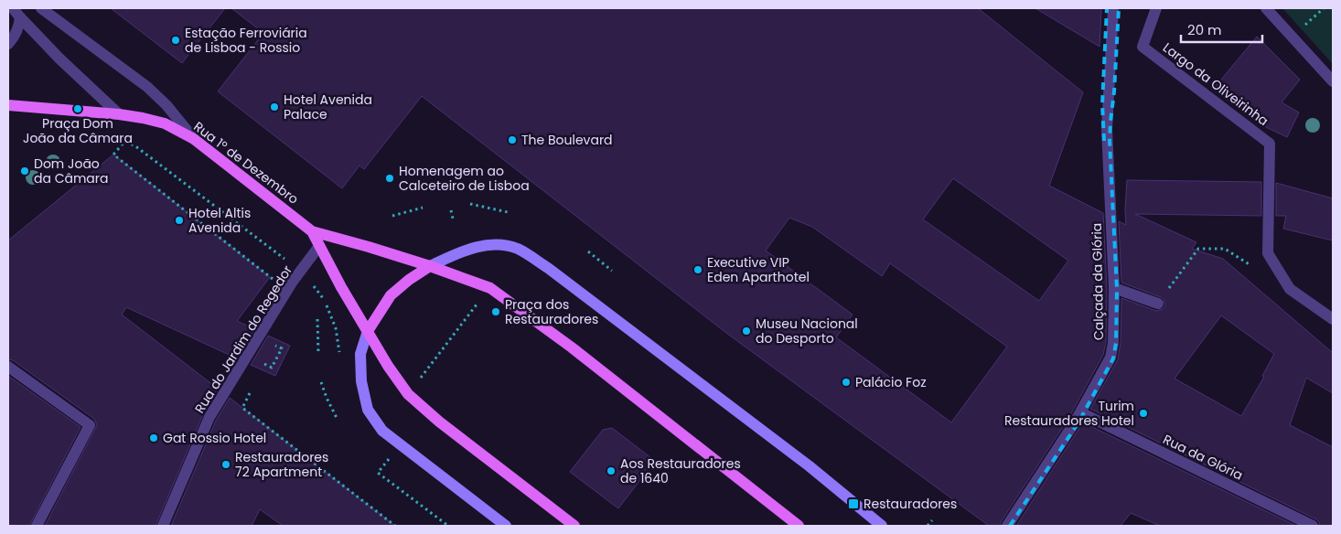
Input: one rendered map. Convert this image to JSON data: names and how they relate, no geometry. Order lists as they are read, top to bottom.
{
  "streets": {
    "main road": ["Rua 1º de Dezembro"],
    "street": [
      "Largo da Oliveirinha",
      "Calçada da Glória",
      "Rua do Jardim do Regedor",
      "Rua da Glória"
    ]
  },
  "crossings": [
    ["Calçada da Glória", "Rua da Glória"]
  ],
  "places": {
    "other": [
      "Estação Ferroviária de Lisboa - Rossio",
      "Hotel Avenida Palace",
      "Praça Dom João da Câmara",
      "The Boulevard",
      "Dom João da Câmara",
      "Homenagem ao Calceteiro de Lisboa",
      "Hotel Altis Avenida",
      "Executive VIP Eden Aparthotel",
      "Praça dos Restauradores",
      "Museu Nacional do Desporto",
      "Palácio Foz",
      "Turim Restauradores Hotel",
      "Gat Rossio Hotel",
      "Restauradores 72 Apartment",
      "Aos Restauradores de 1640"
    ],
    "transit": ["Restauradores"]
  },
  "scale_bar": "20 m"
}
